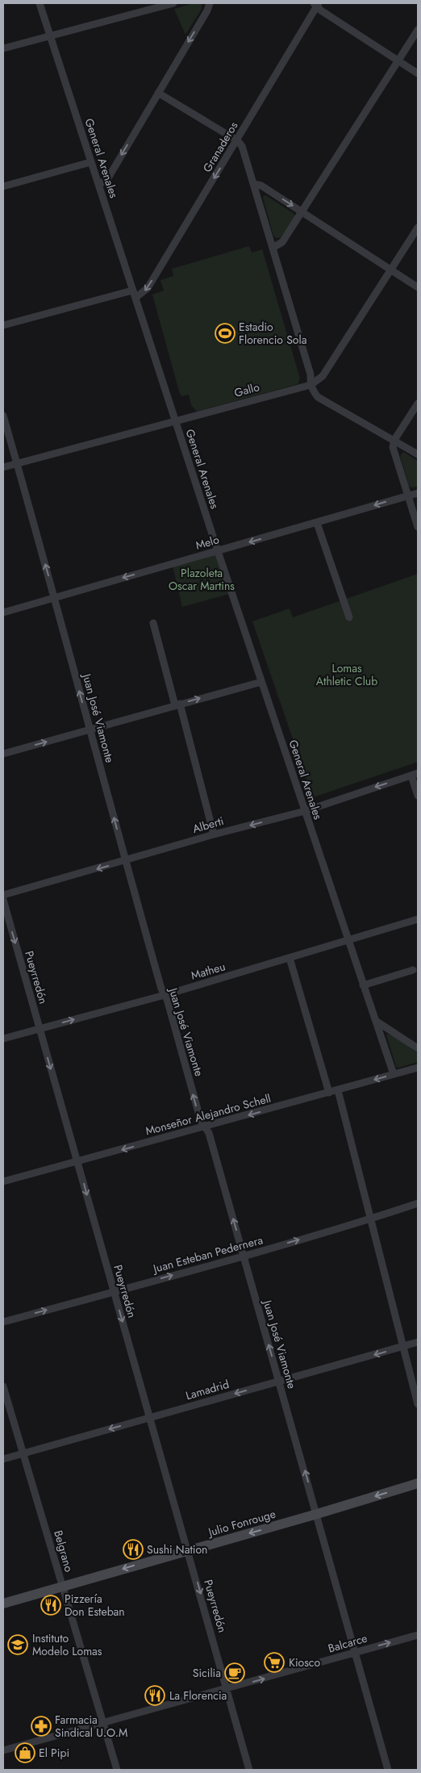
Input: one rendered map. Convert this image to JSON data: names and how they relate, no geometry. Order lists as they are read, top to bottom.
{
  "streets": {
    "street": [
      "Granaderos",
      "General Arenales",
      "Gallo",
      "Melo",
      "Juan José Viamonte",
      "Alberti",
      "Matheu",
      "Pueyrredón",
      "Monseñor Alejandro Schell",
      "Juan Esteban Pedernera",
      "Lamadrid",
      "Julio Fonrouge",
      "Belgrano",
      "Balcarce"
    ]
  },
  "crossings": [
    ["Granaderos", "General Arenales"],
    ["General Arenales", "Gallo"],
    ["General Arenales", "Melo"],
    ["General Arenales", "Alberti"],
    ["General Arenales", "Matheu"],
    ["General Arenales", "Monseñor Alejandro Schell"],
    ["Gallo", "Juan José Viamonte"],
    ["Melo", "Juan José Viamonte"],
    ["Juan José Viamonte", "Alberti"],
    ["Juan José Viamonte", "Matheu"],
    ["Juan José Viamonte", "Monseñor Alejandro Schell"],
    ["Juan José Viamonte", "Juan Esteban Pedernera"],
    ["Juan José Viamonte", "Lamadrid"],
    ["Juan José Viamonte", "Julio Fonrouge"],
    ["Juan José Viamonte", "Balcarce"],
    ["Matheu", "Pueyrredón"],
    ["Pueyrredón", "Monseñor Alejandro Schell"],
    ["Pueyrredón", "Juan Esteban Pedernera"],
    ["Pueyrredón", "Lamadrid"],
    ["Pueyrredón", "Julio Fonrouge"],
    ["Pueyrredón", "Balcarce"],
    ["Lamadrid", "Belgrano"],
    ["Julio Fonrouge", "Belgrano"],
    ["Belgrano", "Balcarce"]
  ],
  "one_way": [
    "Granaderos",
    "Melo",
    "Juan José Viamonte",
    "Alberti",
    "Pueyrredón",
    "Monseñor Alejandro Schell",
    "Juan Esteban Pedernera",
    "Lamadrid",
    "Julio Fonrouge",
    "Balcarce"
  ],
  "parks": ["Plazoleta Oscar Martins", "Lomas Athletic Club"],
  "places": {
    "sports": ["Estadio Florencio Sola"],
    "restaurant": ["Sushi Nation", "Pizzería Don Esteban", "La Florencia"],
    "school or university": ["Instituto Modelo Lomas"],
    "supermarket": ["Kiosco"],
    "cafe": ["Sicilia"],
    "pharmacy": ["Farmacia Sindical U.O.M"],
    "shop": ["El Pipi"]
  }
}
